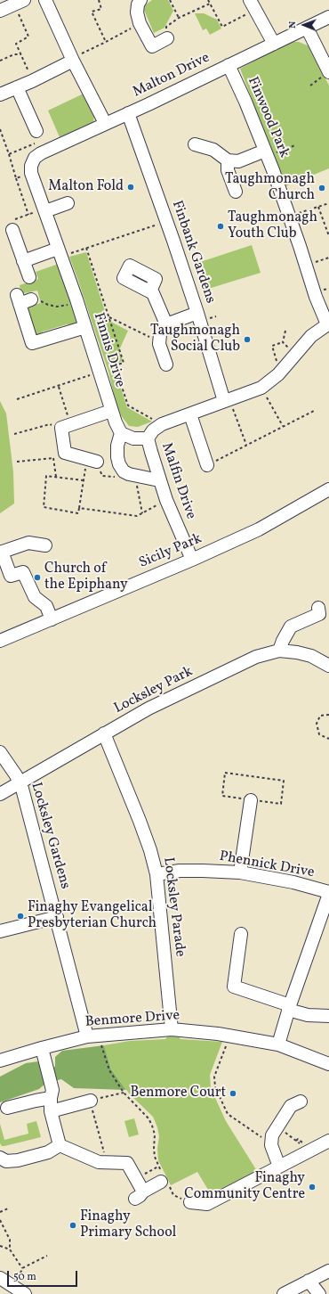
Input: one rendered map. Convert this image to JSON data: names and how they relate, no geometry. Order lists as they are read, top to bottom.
{
  "streets": {
    "street": [
      "Malton Drive",
      "Finwood Park",
      "Finbank Gardens",
      "Finnis Drive",
      "Malfin Drive",
      "Sicily Park",
      "Locksley Park",
      "Locksley Gardens",
      "Phennick Drive",
      "Locksley Parade",
      "Benmore Drive"
    ]
  },
  "crossings": [
    ["Malton Drive", "Finwood Park"],
    ["Malton Drive", "Finbank Gardens"],
    ["Malton Drive", "Finnis Drive"],
    ["Finwood Park", "Malfin Drive"],
    ["Finbank Gardens", "Malfin Drive"],
    ["Malfin Drive", "Sicily Park"],
    ["Locksley Park", "Locksley Gardens"],
    ["Locksley Park", "Locksley Parade"],
    ["Locksley Gardens", "Benmore Drive"],
    ["Phennick Drive", "Locksley Parade"],
    ["Locksley Parade", "Benmore Drive"]
  ],
  "places": [
    "Malton Fold",
    "Taughmonagh Church",
    "Taughmonagh Youth Club",
    "Taughmonagh Social Club",
    "Church of the Epiphany",
    "Finaghy Evangelical Presbyterian Church",
    "Benmore Court",
    "Finaghy Community Centre",
    "Finaghy Primary School"
  ],
  "scale_bar": "50 m",
  "north": "left"
}
